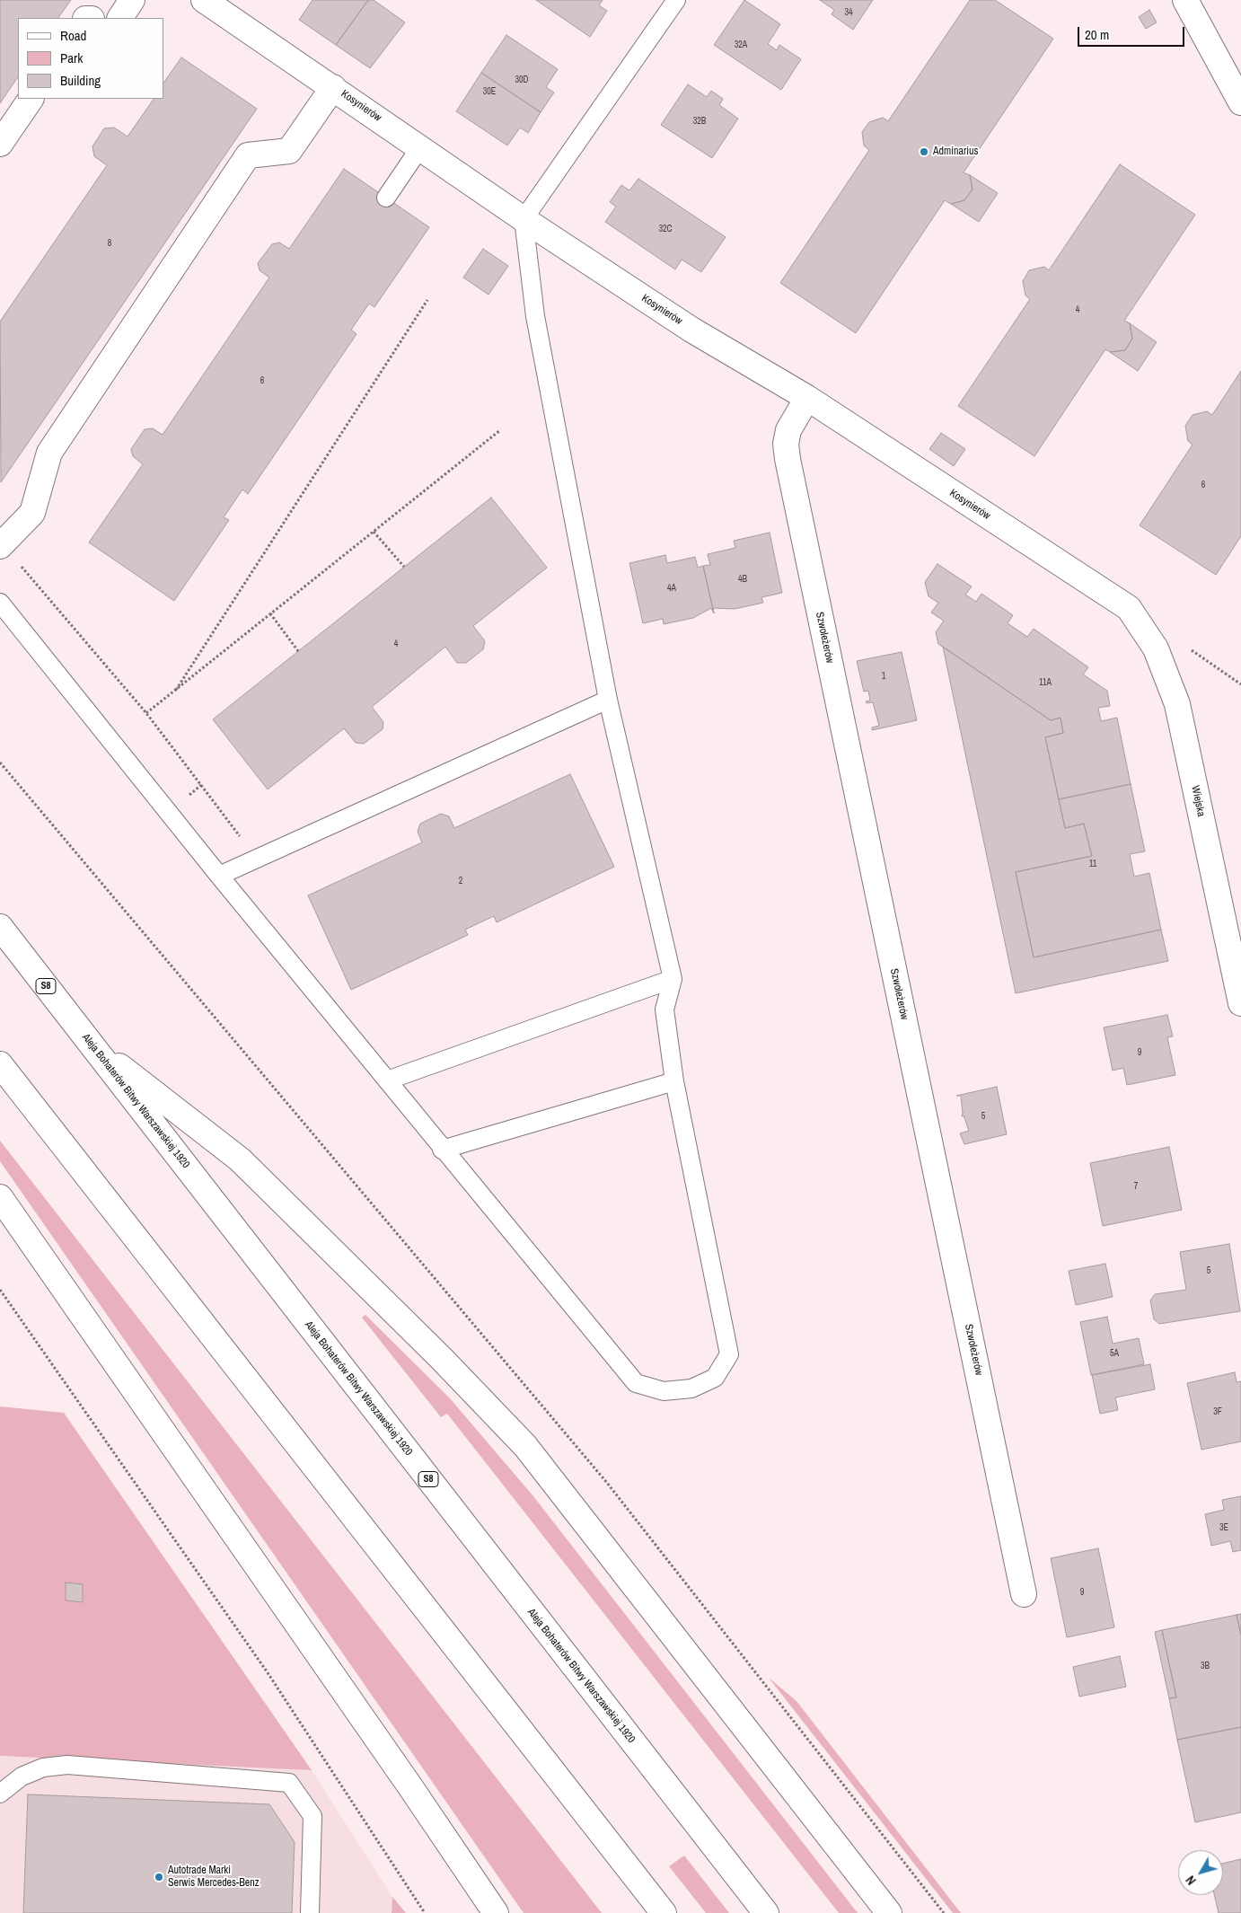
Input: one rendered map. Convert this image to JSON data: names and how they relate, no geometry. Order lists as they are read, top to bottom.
{
  "streets": {
    "main road": [
      "Kosynierów",
      "Szwoleżerów",
      "Wiejska",
      "S8",
      "Aleja Bohaterów Bitwy Warszawskiej 1920"
    ]
  },
  "crossings": [
    ["Kosynierów", "Szwoleżerów"],
    ["Kosynierów", "Wiejska"]
  ],
  "places": ["Adminarius", "Autotrade Marki Serwis Mercedes-Benz"],
  "house_numbers": [
    "34",
    "32A",
    "30D",
    "30E",
    "32B",
    "32C",
    "8",
    "4",
    "6",
    "6",
    "4B",
    "4A",
    "4",
    "1",
    "11A",
    "11",
    "2",
    "9",
    "5",
    "7",
    "5",
    "5A",
    "3F",
    "3E",
    "9",
    "3B"
  ],
  "legend": ["Road", "Park", "Building"],
  "scale_bar": "20 m",
  "north": "bottom left"
}
